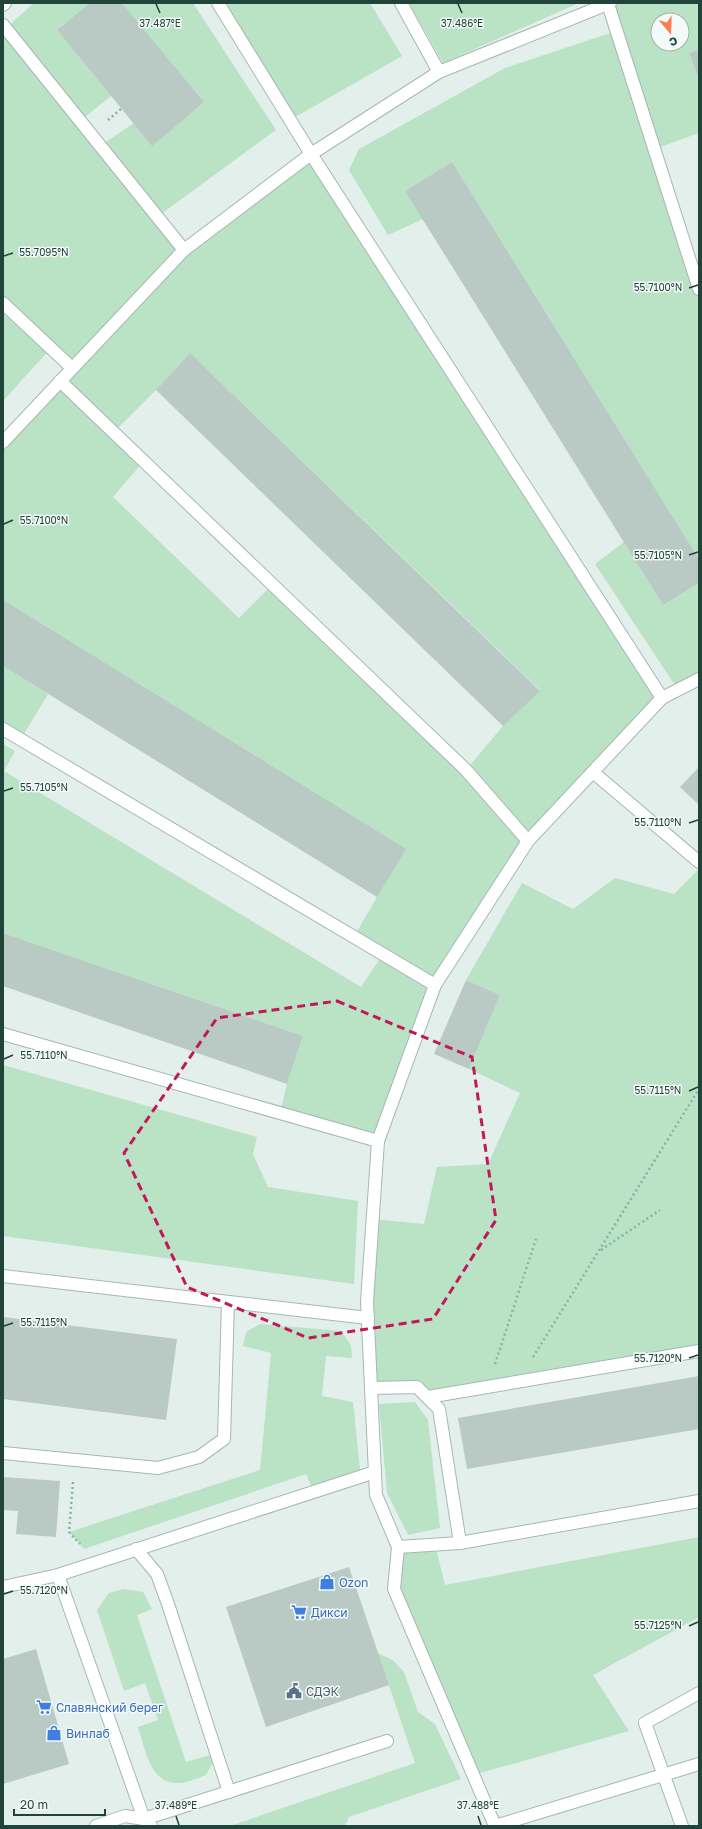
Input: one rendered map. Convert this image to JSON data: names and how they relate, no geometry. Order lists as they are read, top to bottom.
{
  "places": {
    "shop": ["Ozon", "Винлаб"],
    "supermarket": ["Дикси", "Славянский берег"],
    "public building": ["СДЭК"]
  },
  "scale_bar": "20 m",
  "north": "bottom",
  "coordinates": [
    "37.487°E",
    "37.486°E",
    "55.7095°N",
    "55.7100°N",
    "55.7105°N",
    "55.7110°N",
    "55.7115°N",
    "55.7120°N",
    "55.7125°N",
    "37.489°E",
    "37.488°E"
  ]
}
